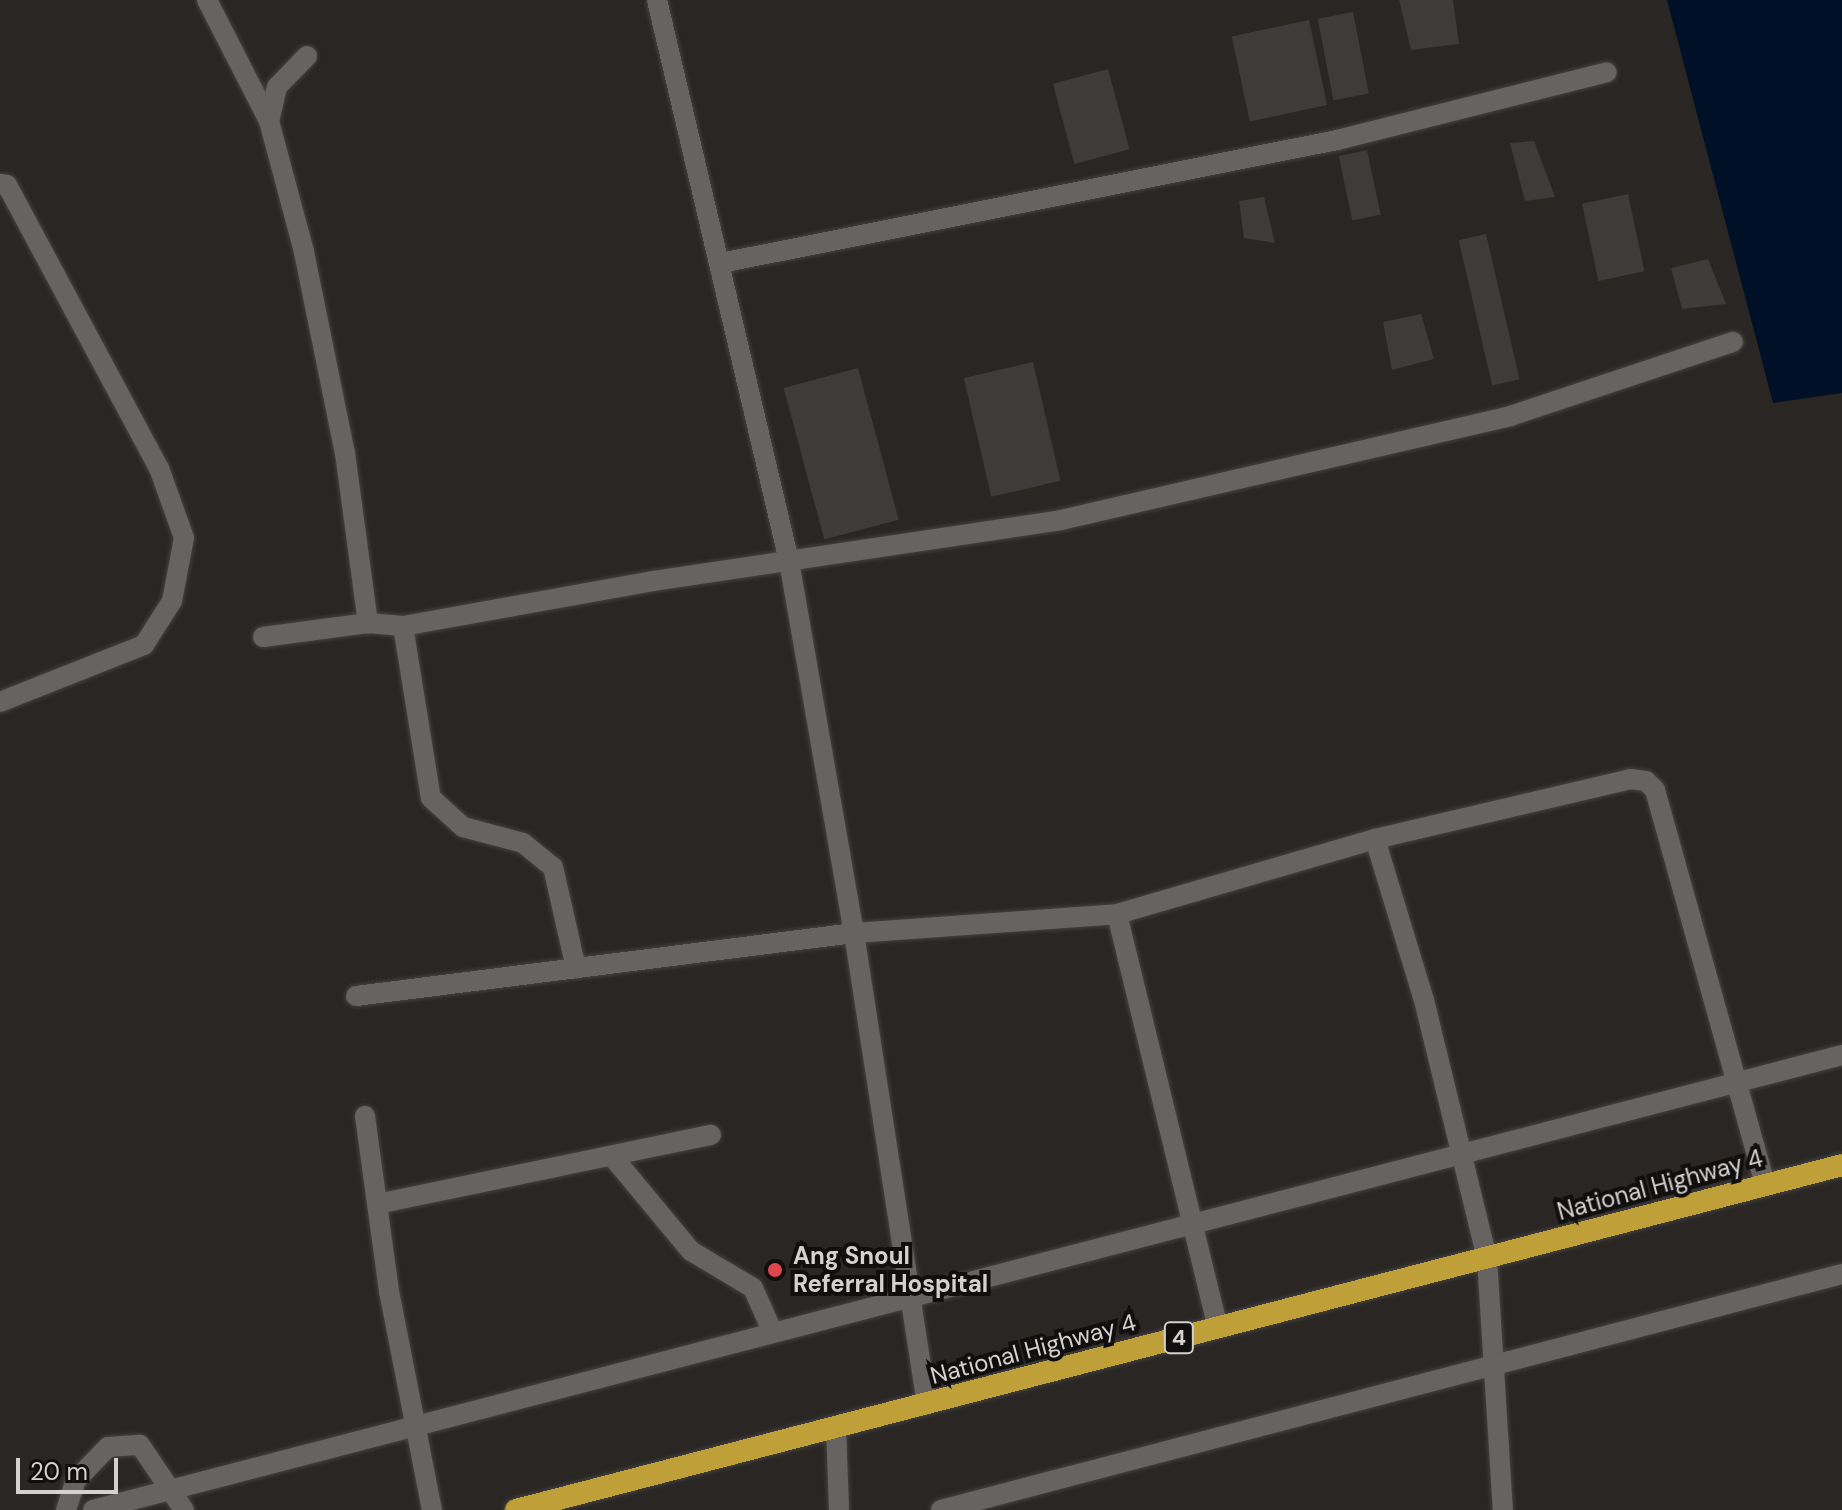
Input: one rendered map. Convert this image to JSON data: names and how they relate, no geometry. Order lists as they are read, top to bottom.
{
  "streets": {
    "highway": ["National Highway 4", "4"]
  },
  "places": ["Ang Snoul Referral Hospital"],
  "scale_bar": "20 m"
}
